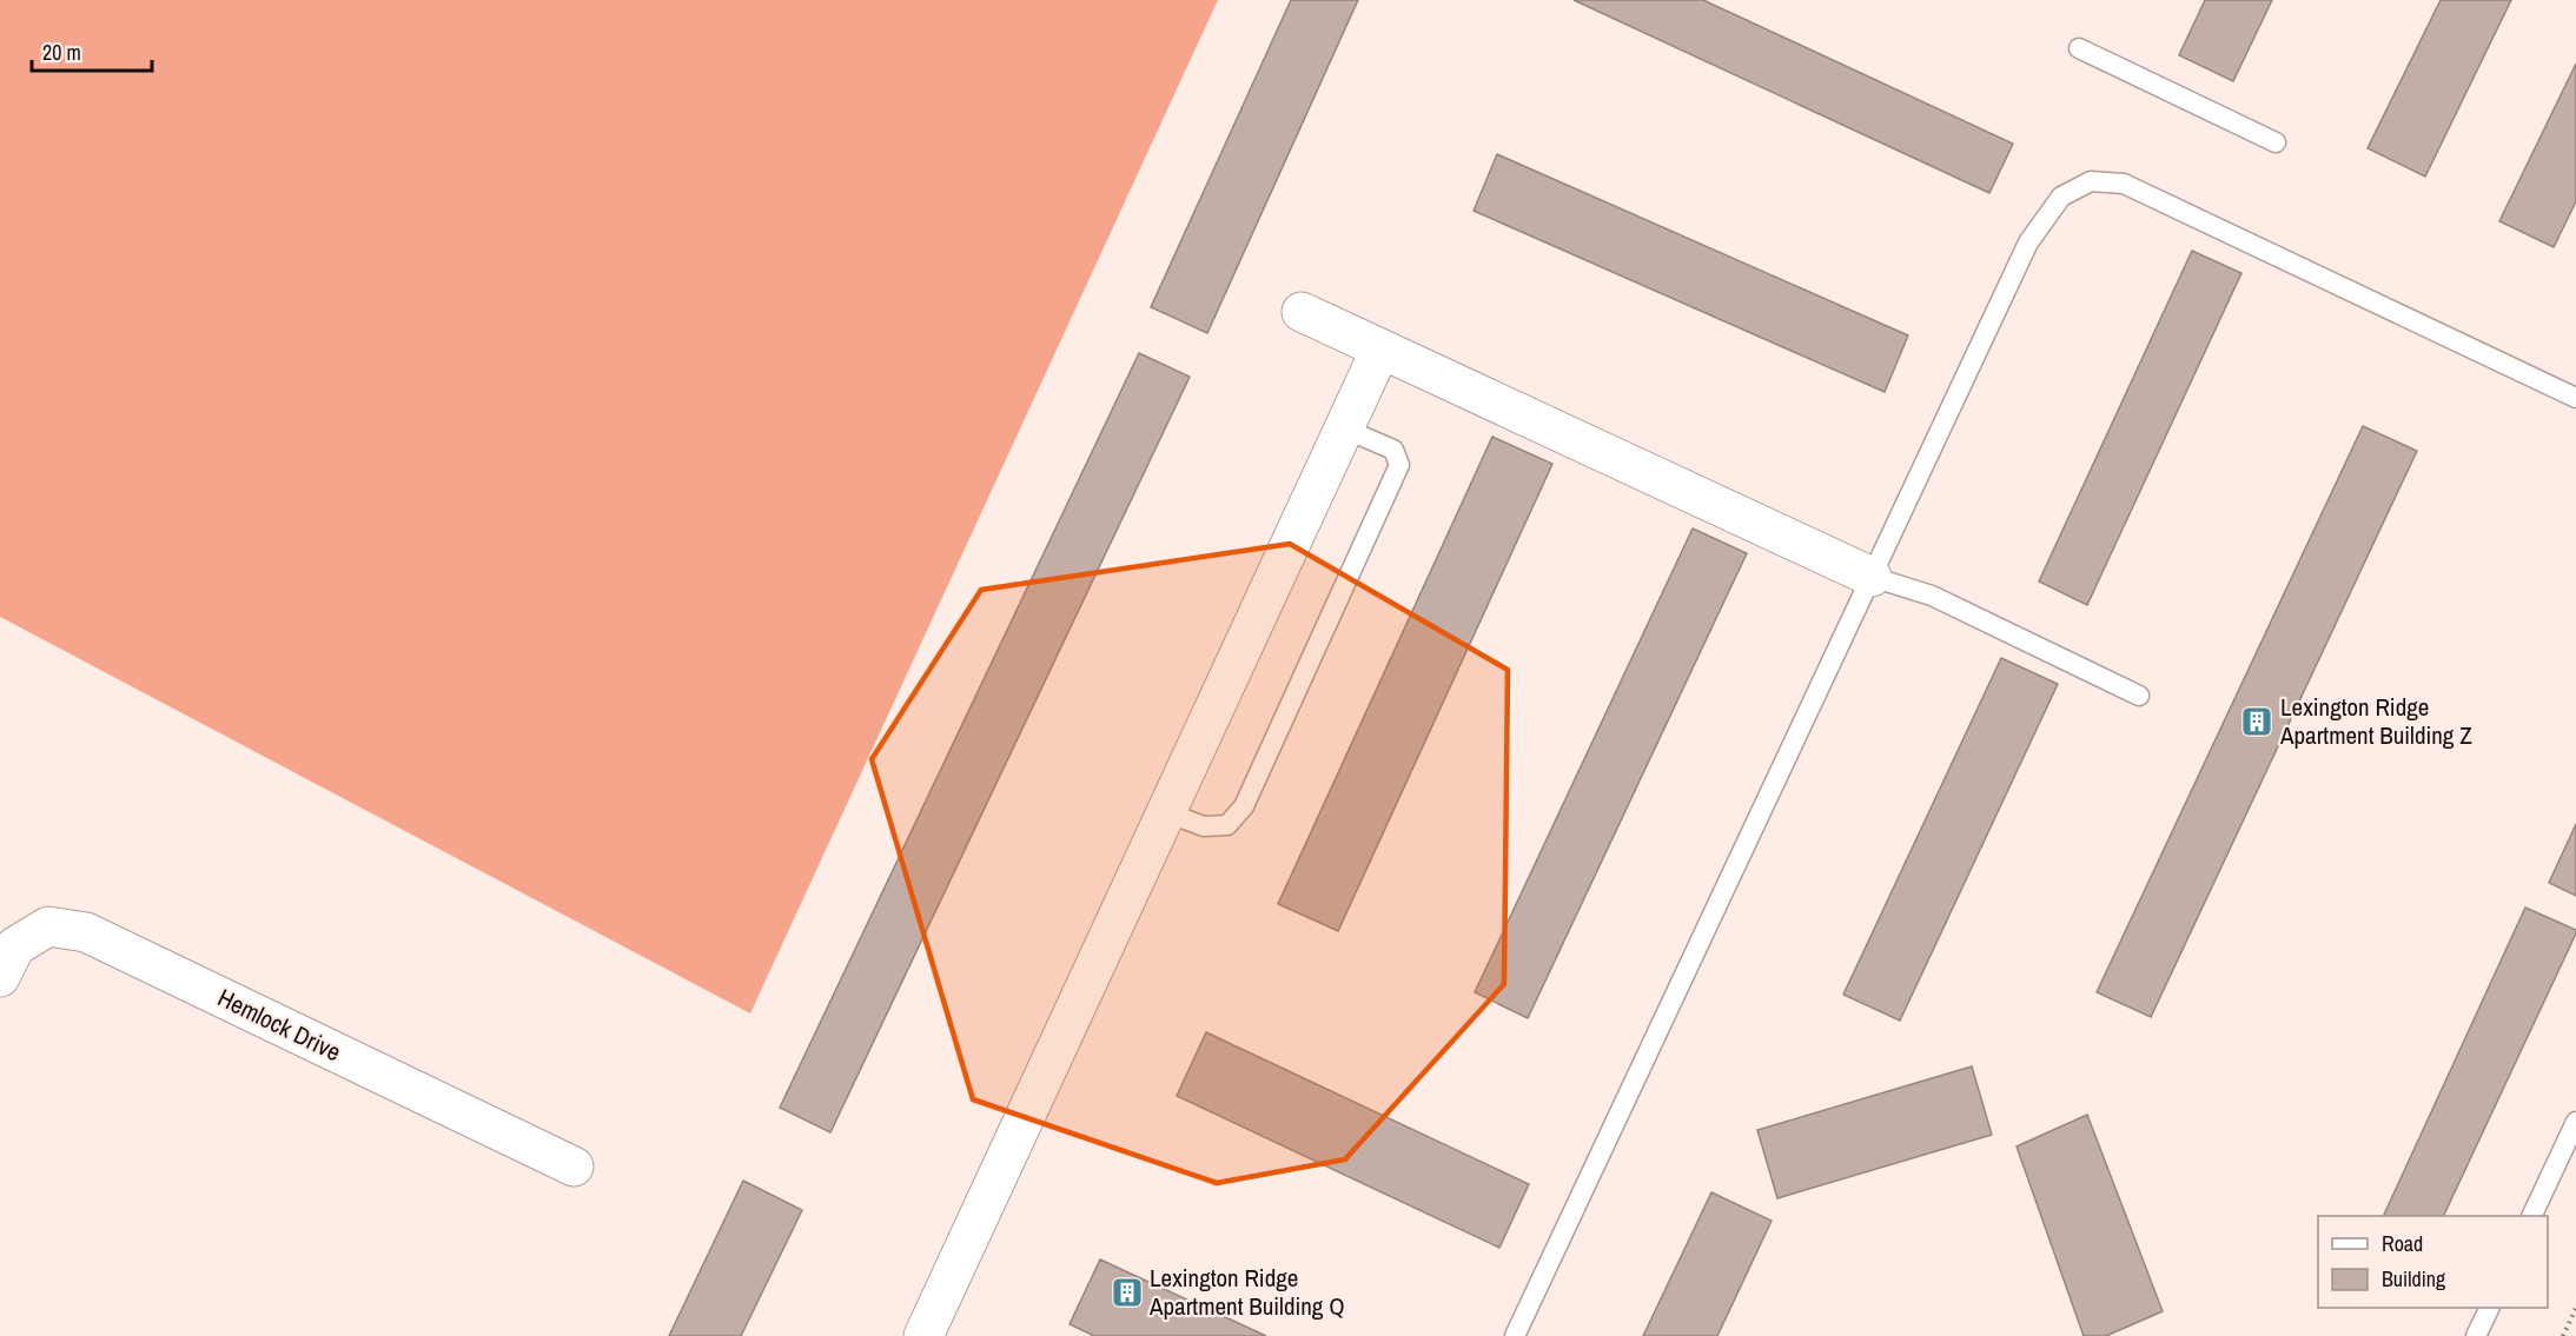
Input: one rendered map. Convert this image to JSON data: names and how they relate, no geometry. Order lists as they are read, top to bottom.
{
  "streets": {
    "street": ["Hemlock Drive"]
  },
  "places": {
    "building": ["Lexington Ridge Apartment Building Z", "Lexington Ridge Apartment Building Q"]
  },
  "legend": ["Road", "Building"],
  "scale_bar": "20 m"
}
